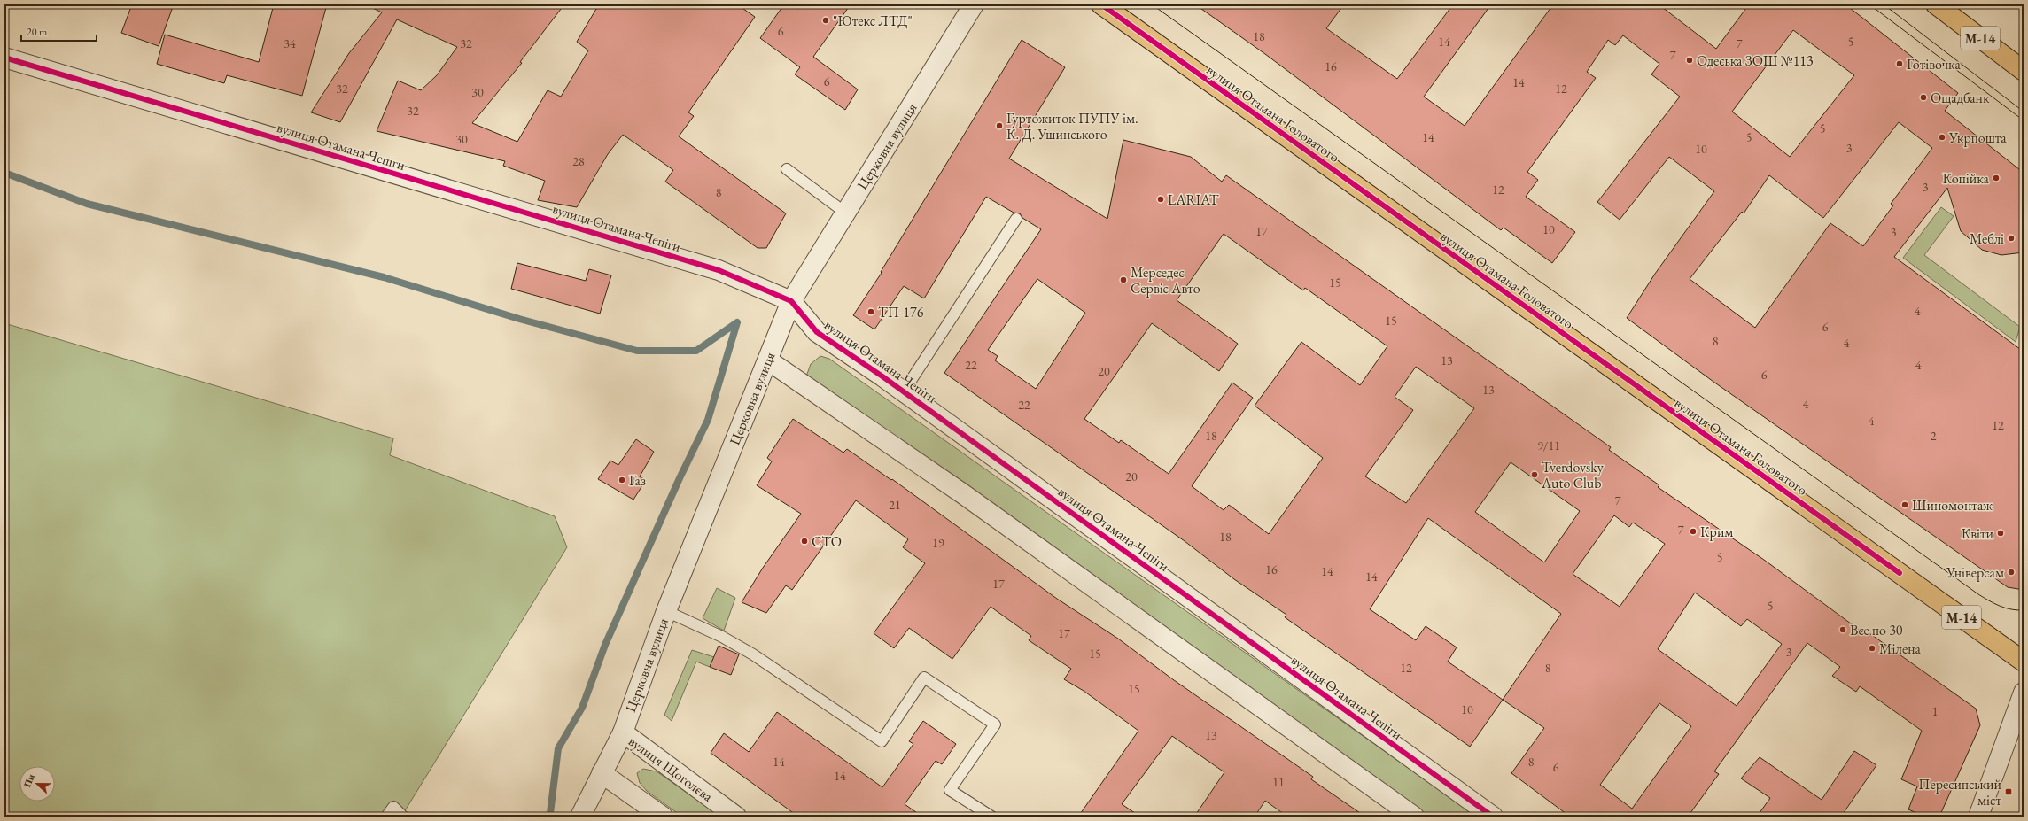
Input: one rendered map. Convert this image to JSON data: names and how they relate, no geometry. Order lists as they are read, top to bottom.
{
  "streets": {
    "main road": ["М-14", "вулиця Отамана Головатого"],
    "street": ["вулиця Отамана Чепіги", "Церковна вулиця", "вулиця Щоголєва"]
  },
  "crossings": [
    ["вулиця Отамана Чепіги", "Церковна вулиця"],
    ["Церковна вулиця", "вулиця Щоголєва"]
  ],
  "places": {
    "other": [
      "\"Ютекс ЛТД\"",
      "Одеська ЗОШ №113",
      "Готівочка",
      "Ощадбанк",
      "Гуртожиток ПУПУ ім. К. Д. Ушинського",
      "Укрпошта",
      "Копійка",
      "LARIAT",
      "Меблі",
      "Мерседес Сервіс Авто",
      "ТП-176",
      "Tverdovsky Auto Club",
      "Газ",
      "Шиномонтаж",
      "Крим",
      "Квіти",
      "СТО",
      "Унiверсам",
      "Все по 30",
      "Мілена"
    ],
    "transit": ["Пересипський міст"]
  },
  "house_numbers": [
    "6",
    "18",
    "14",
    "5",
    "34",
    "32",
    "7",
    "7",
    "16",
    "6",
    "14",
    "32",
    "12",
    "30",
    "32",
    "5",
    "14",
    "5",
    "30",
    "3",
    "10",
    "28",
    "3",
    "12",
    "8",
    "10",
    "17",
    "3",
    "15",
    "4",
    "15",
    "6",
    "8",
    "4",
    "13",
    "22",
    "4",
    "20",
    "6",
    "13",
    "4",
    "22",
    "4",
    "12",
    "18",
    "2",
    "9/11",
    "20",
    "7",
    "21",
    "7",
    "18",
    "19",
    "5",
    "16",
    "14",
    "14",
    "17",
    "5",
    "17",
    "3",
    "15",
    "12",
    "8",
    "15",
    "10",
    "1",
    "13",
    "14",
    "8",
    "6",
    "14",
    "11"
  ],
  "scale_bar": "20 m",
  "north": "left"
}
